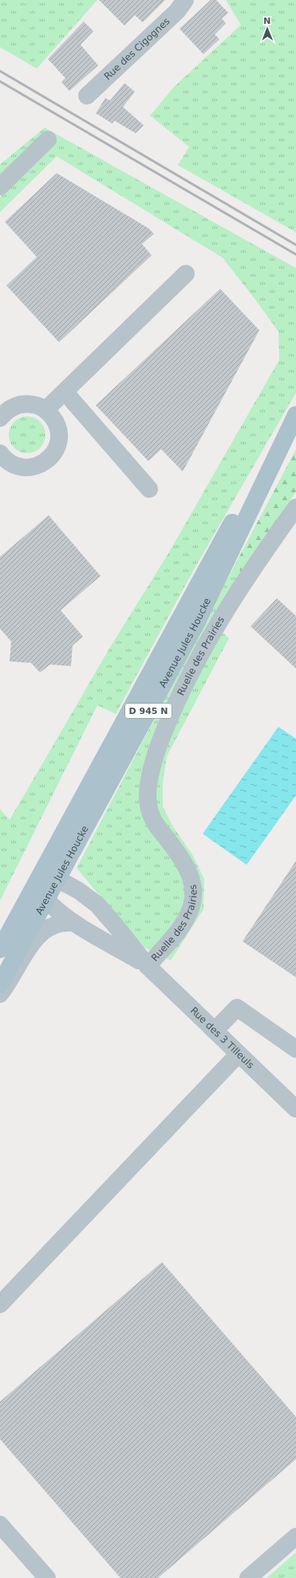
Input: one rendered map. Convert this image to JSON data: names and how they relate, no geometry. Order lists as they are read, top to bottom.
{
  "streets": {
    "main road": ["Avenue Jules Houcke", "D 945 N"],
    "street": ["Rue des Cigognes", "Ruelle des Prairies", "Rue des 3 Tilleuls"]
  },
  "crossings": [
    ["Avenue Jules Houcke", "Rue des 3 Tilleuls"],
    ["Ruelle des Prairies", "Rue des 3 Tilleuls"]
  ],
  "north": "top"
}
